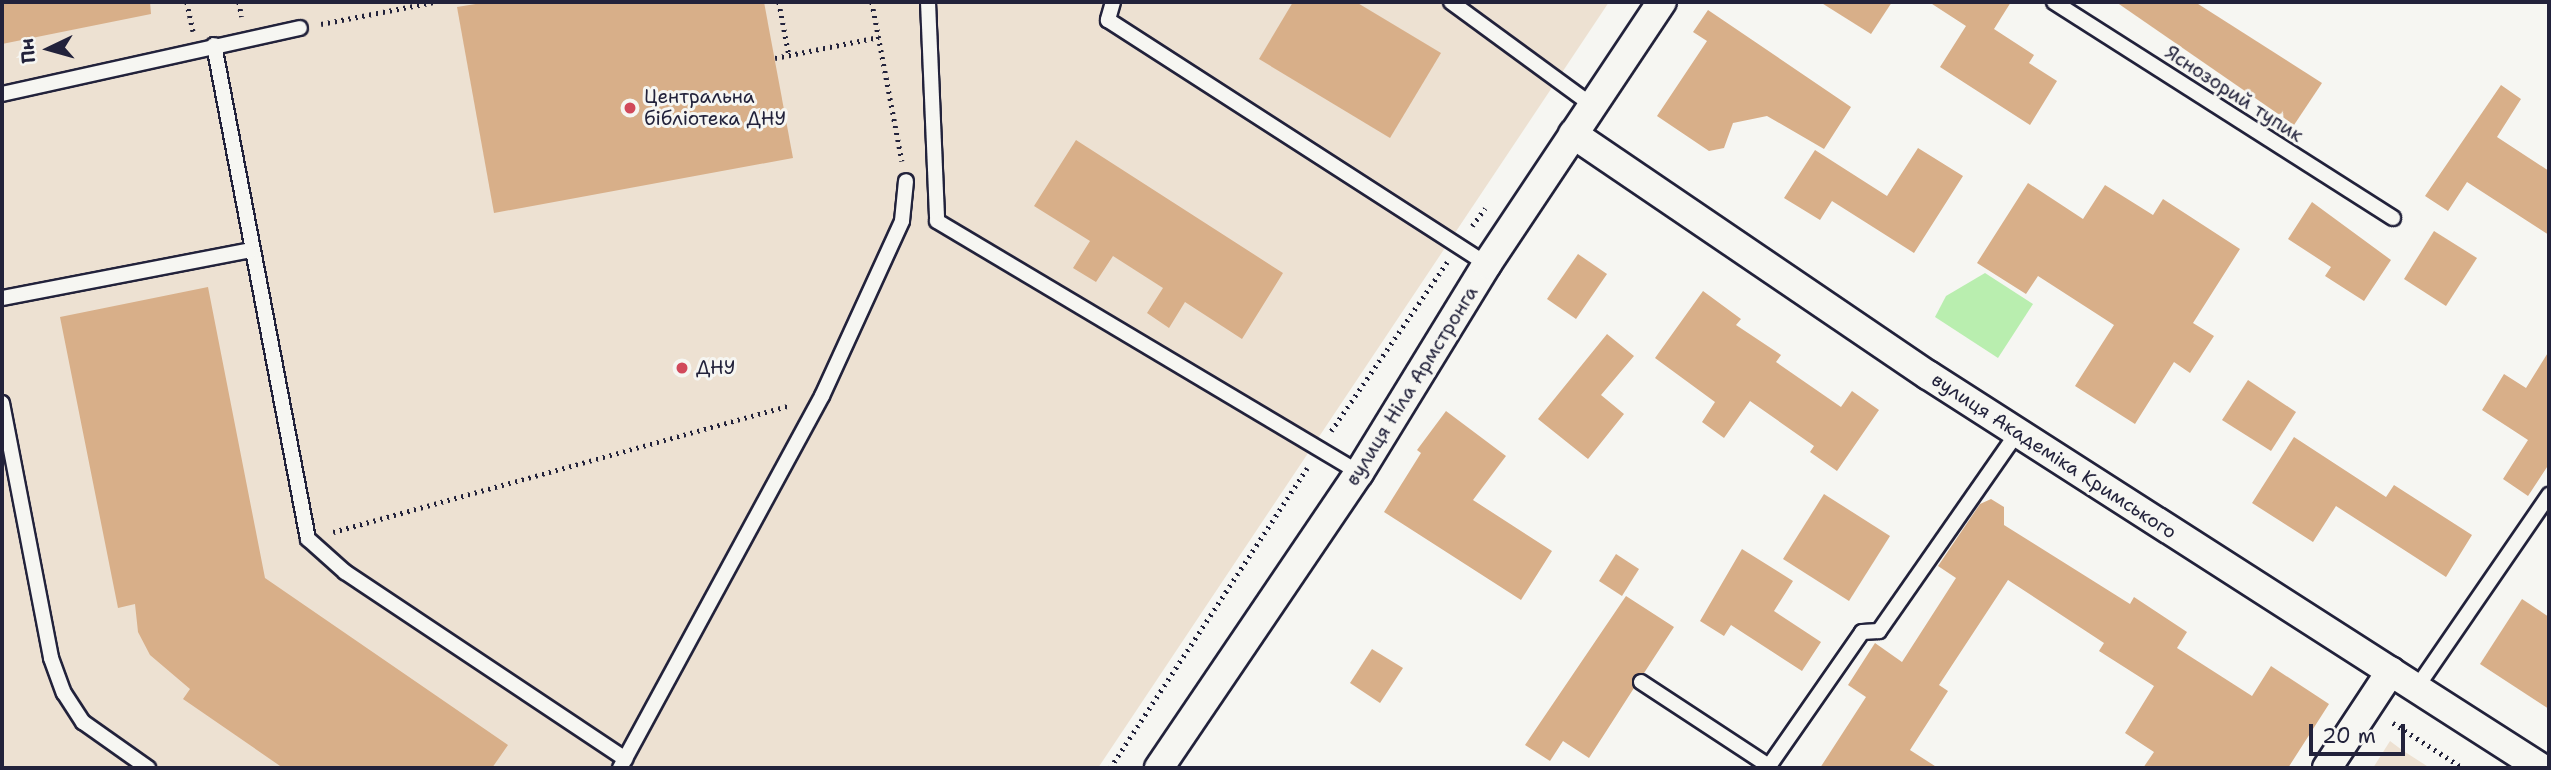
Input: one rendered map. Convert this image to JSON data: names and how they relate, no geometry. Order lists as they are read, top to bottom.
{
  "streets": {
    "street": ["вулиця Ніла Армстронга", "вулиця Академіка Кримського"],
    "lane": ["Яснозорий тупик"]
  },
  "crossings": [
    ["вулиця Ніла Армстронга", "вулиця Академіка Кримського"]
  ],
  "places": ["Центральна бібліотека ДНУ", "ДНУ"],
  "scale_bar": "20 m",
  "north": "left"
}
